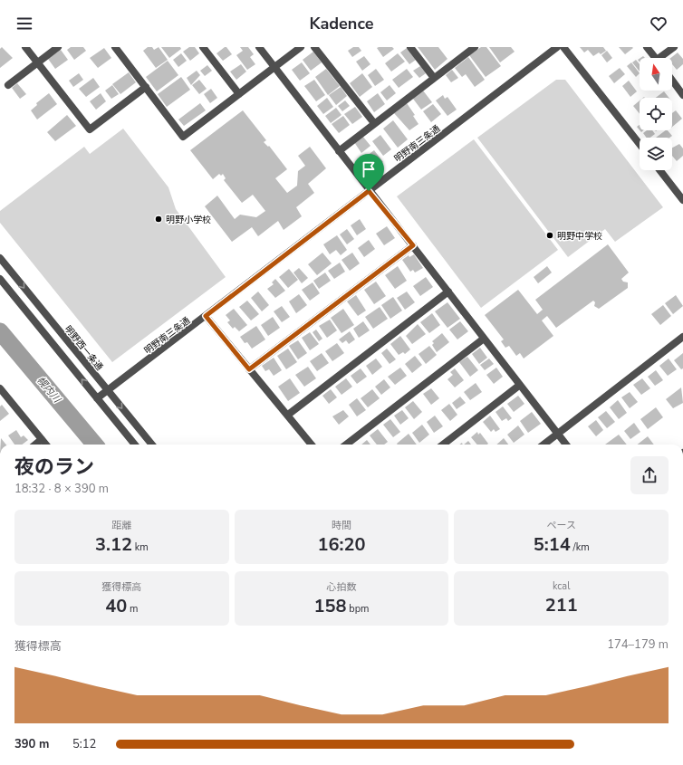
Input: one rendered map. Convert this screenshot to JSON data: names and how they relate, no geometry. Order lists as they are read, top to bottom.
{
  "streets": {
    "street": ["明野南三条通", "明野西一条通"]
  },
  "crossings": [
    ["明野南三条通", "明野西一条通"]
  ],
  "water": ["幌内川"],
  "places": ["明野小学校", "明野中学校"],
  "north": "top",
  "page": {
    "header": "Kadence",
    "heading": ["夜のラン", "18:32 · 8 × 390 m"],
    "stats": [
      ["距離", "3.12 km"],
      ["時間", "16:20"],
      ["ペース", "5:14 /km"],
      ["獲得標高", "40 m"],
      ["心拍数", "158 bpm"],
      ["kcal", "211"]
    ],
    "chart": ["獲得標高", "174–179 m"],
    "list": [
      {
        "name": "390 m",
        "note": "5:12"
      }
    ]
  }
}
